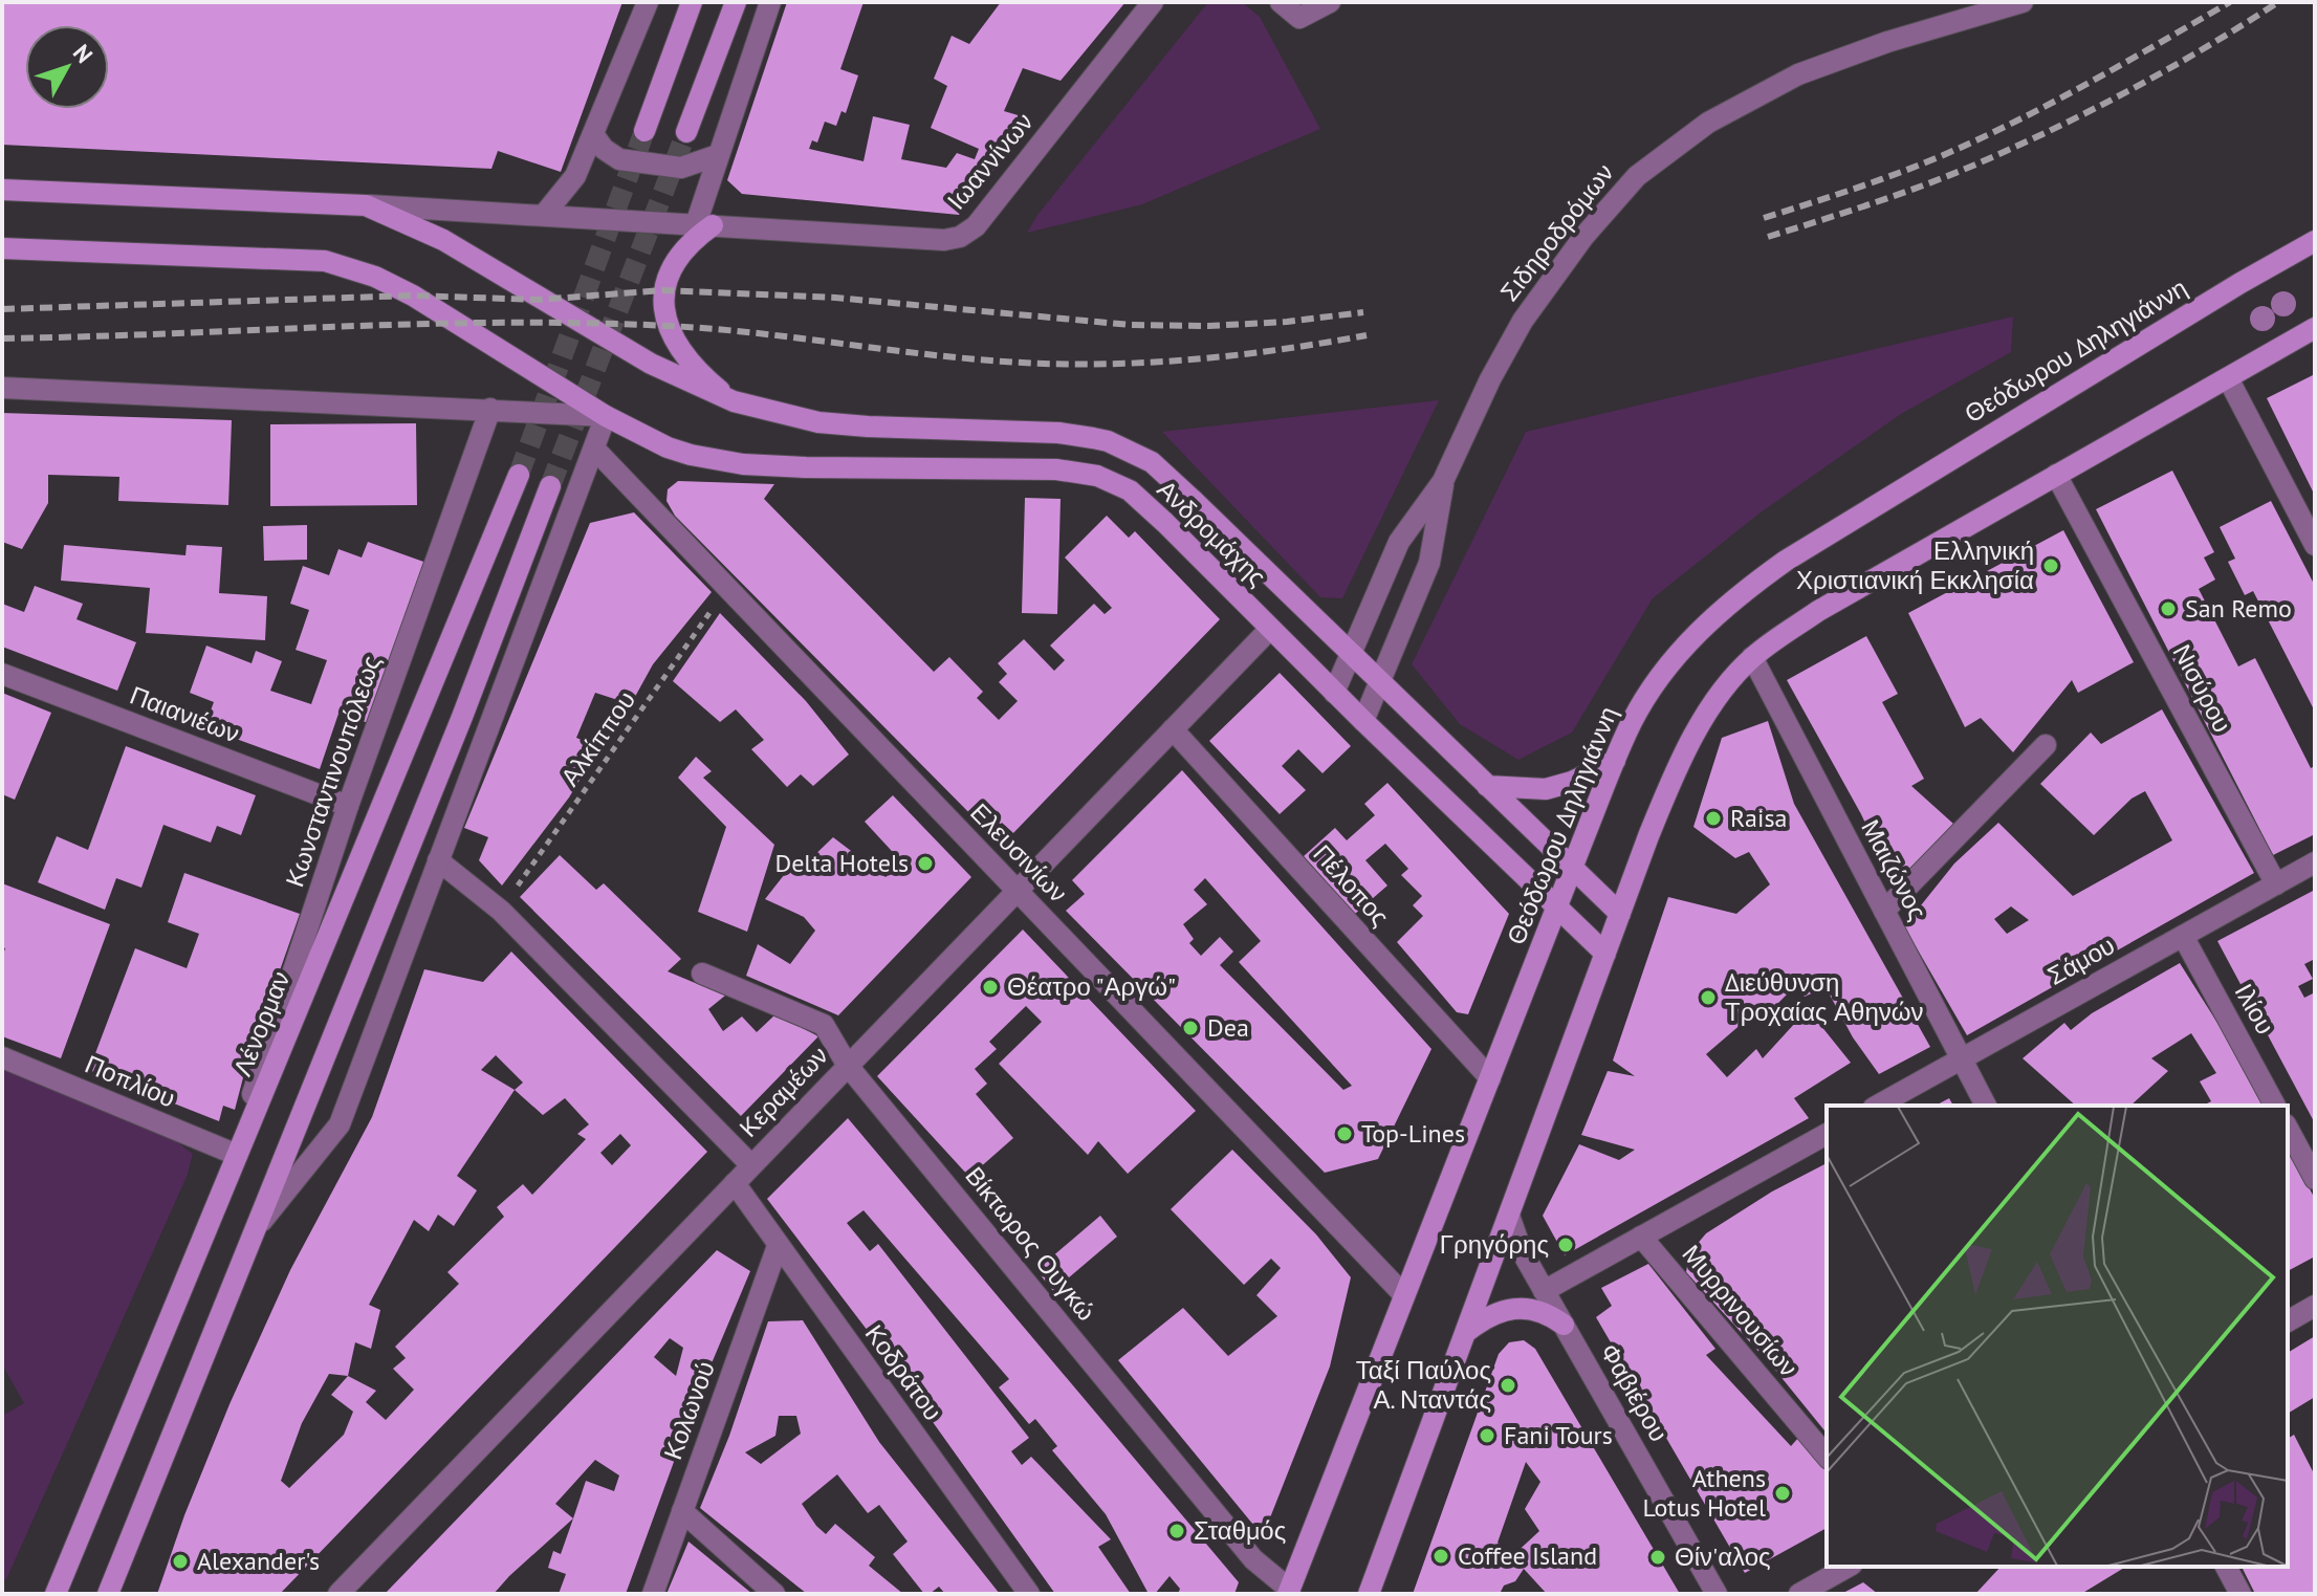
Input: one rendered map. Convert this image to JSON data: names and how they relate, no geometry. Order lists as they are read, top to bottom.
{
  "streets": {
    "main road": ["Θεόδωρου Δηληγιάννη", "Ανδρομάχης", "Λένορμαν"],
    "street": [
      "Ιωαννίνων",
      "Σιδηροδρόμων",
      "Νισύρου",
      "Παιανιέων",
      "Κωνσταντινουπόλεως",
      "Ελευσινίων",
      "Μαιζώνος",
      "Πέλοπος",
      "Σάμου",
      "Ιλίου",
      "Ποπλίου",
      "Κεραμέων",
      "Βίκτωρος Ουγκώ",
      "Μυρρινουσίων",
      "Κοδράτου",
      "Φαβιέρου",
      "Κολωνού"
    ],
    "path": ["Αλκίππου"]
  },
  "crossings": [
    ["Σιδηροδρόμων", "Ανδρομάχης"],
    ["Θεόδωρου Δηληγιάννη", "Ανδρομάχης"],
    ["Θεόδωρου Δηληγιάννη", "Ελευσινίων"],
    ["Θεόδωρου Δηληγιάννη", "Πέλοπος"],
    ["Θεόδωρου Δηληγιάννη", "Βίκτωρος Ουγκώ"],
    ["Ανδρομάχης", "Κεραμέων"],
    ["Νισύρου", "Σάμου"],
    ["Παιανιέων", "Κωνσταντινουπόλεως"],
    ["Αλκίππου", "Ελευσινίων"],
    ["Κωνσταντινουπόλεως", "Λένορμαν"],
    ["Κωνσταντινουπόλεως", "Ποπλίου"],
    ["Ελευσινίων", "Κεραμέων"],
    ["Μαιζώνος", "Σάμου"],
    ["Πέλοπος", "Κεραμέων"],
    ["Σάμου", "Ιλίου"],
    ["Λένορμαν", "Ποπλίου"],
    ["Κεραμέων", "Βίκτωρος Ουγκώ"],
    ["Κεραμέων", "Κοδράτου"],
    ["Κοδράτου", "Κολωνού"]
  ],
  "places": [
    "Ελληνική Χριστιανική Εκκλησία",
    "San Remo",
    "Raisa",
    "Delta Hotels",
    "Θέατρο \"Αργώ\"",
    "Διεύθυνση Τροχαίας Αθηνών",
    "Dea",
    "Top-Lines",
    "Γρηγόρης",
    "Ταξί Παύλος Α. Νταντάς",
    "Fani Tours",
    "Athens Lotus Hotel",
    "Σταθμός",
    "Coffee Island",
    "Θίν'αλος",
    "Alexander's"
  ],
  "north": "top right"
}
